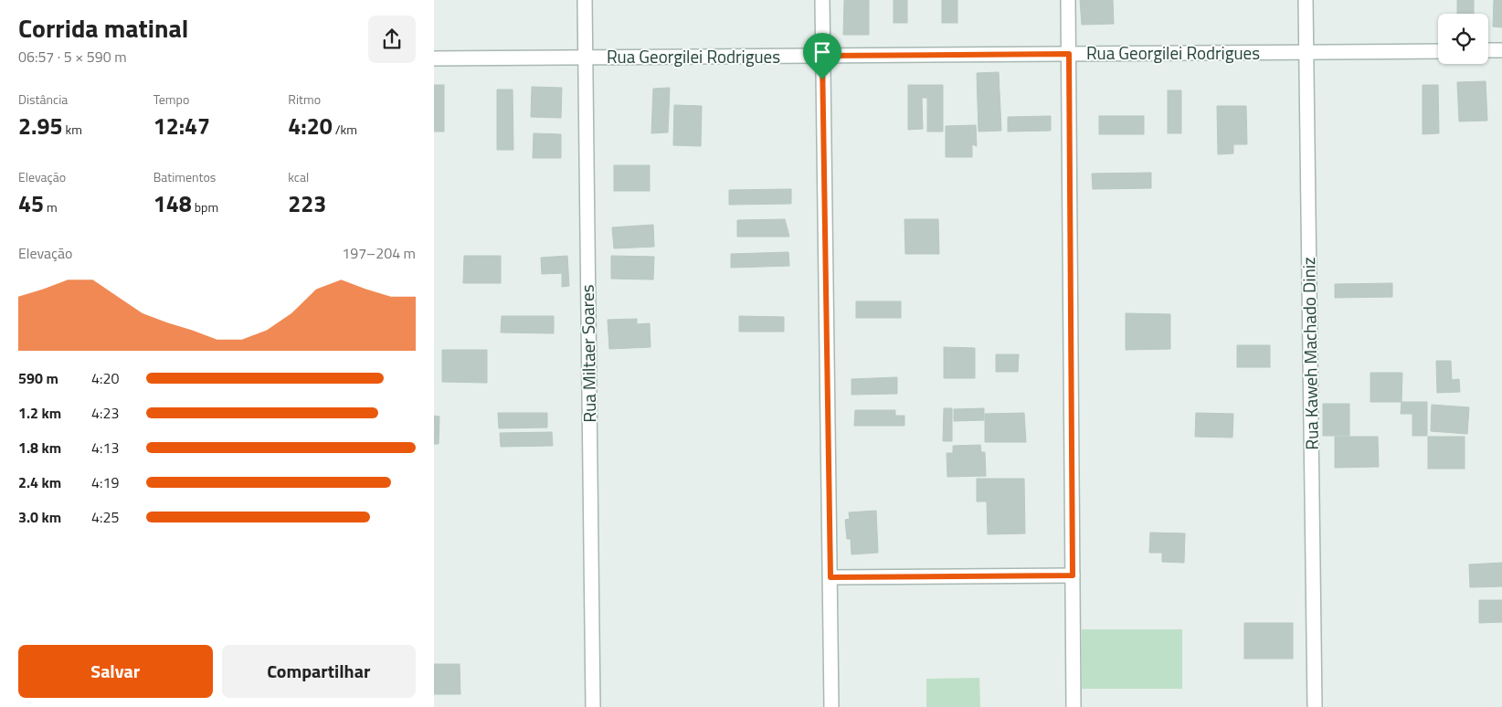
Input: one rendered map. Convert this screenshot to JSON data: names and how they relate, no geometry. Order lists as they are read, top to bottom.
{
  "streets": {
    "street": ["Rua Georgilei Rodrigues", "Rua Miltaer Soares", "Rua Kaweh Machado Diniz"]
  },
  "crossings": [
    ["Rua Georgilei Rodrigues", "Rua Miltaer Soares"],
    ["Rua Georgilei Rodrigues", "Rua Kaweh Machado Diniz"]
  ],
  "page": {
    "heading": ["Corrida matinal", "06:57 · 5 × 590 m"],
    "stats": [
      ["Distância", "2.95 km"],
      ["Tempo", "12:47"],
      ["Ritmo", "4:20 /km"],
      ["Elevação", "45 m"],
      ["Batimentos", "148 bpm"],
      ["kcal", "223"]
    ],
    "chart": ["Elevação", "197–204 m"],
    "list": [
      {
        "name": "590 m",
        "note": "4:20"
      },
      {
        "name": "1.2 km",
        "note": "4:23"
      },
      {
        "name": "1.8 km",
        "note": "4:13"
      },
      {
        "name": "2.4 km",
        "note": "4:19"
      },
      {
        "name": "3.0 km",
        "note": "4:25"
      }
    ],
    "buttons": ["Salvar", "Compartilhar"]
  }
}
